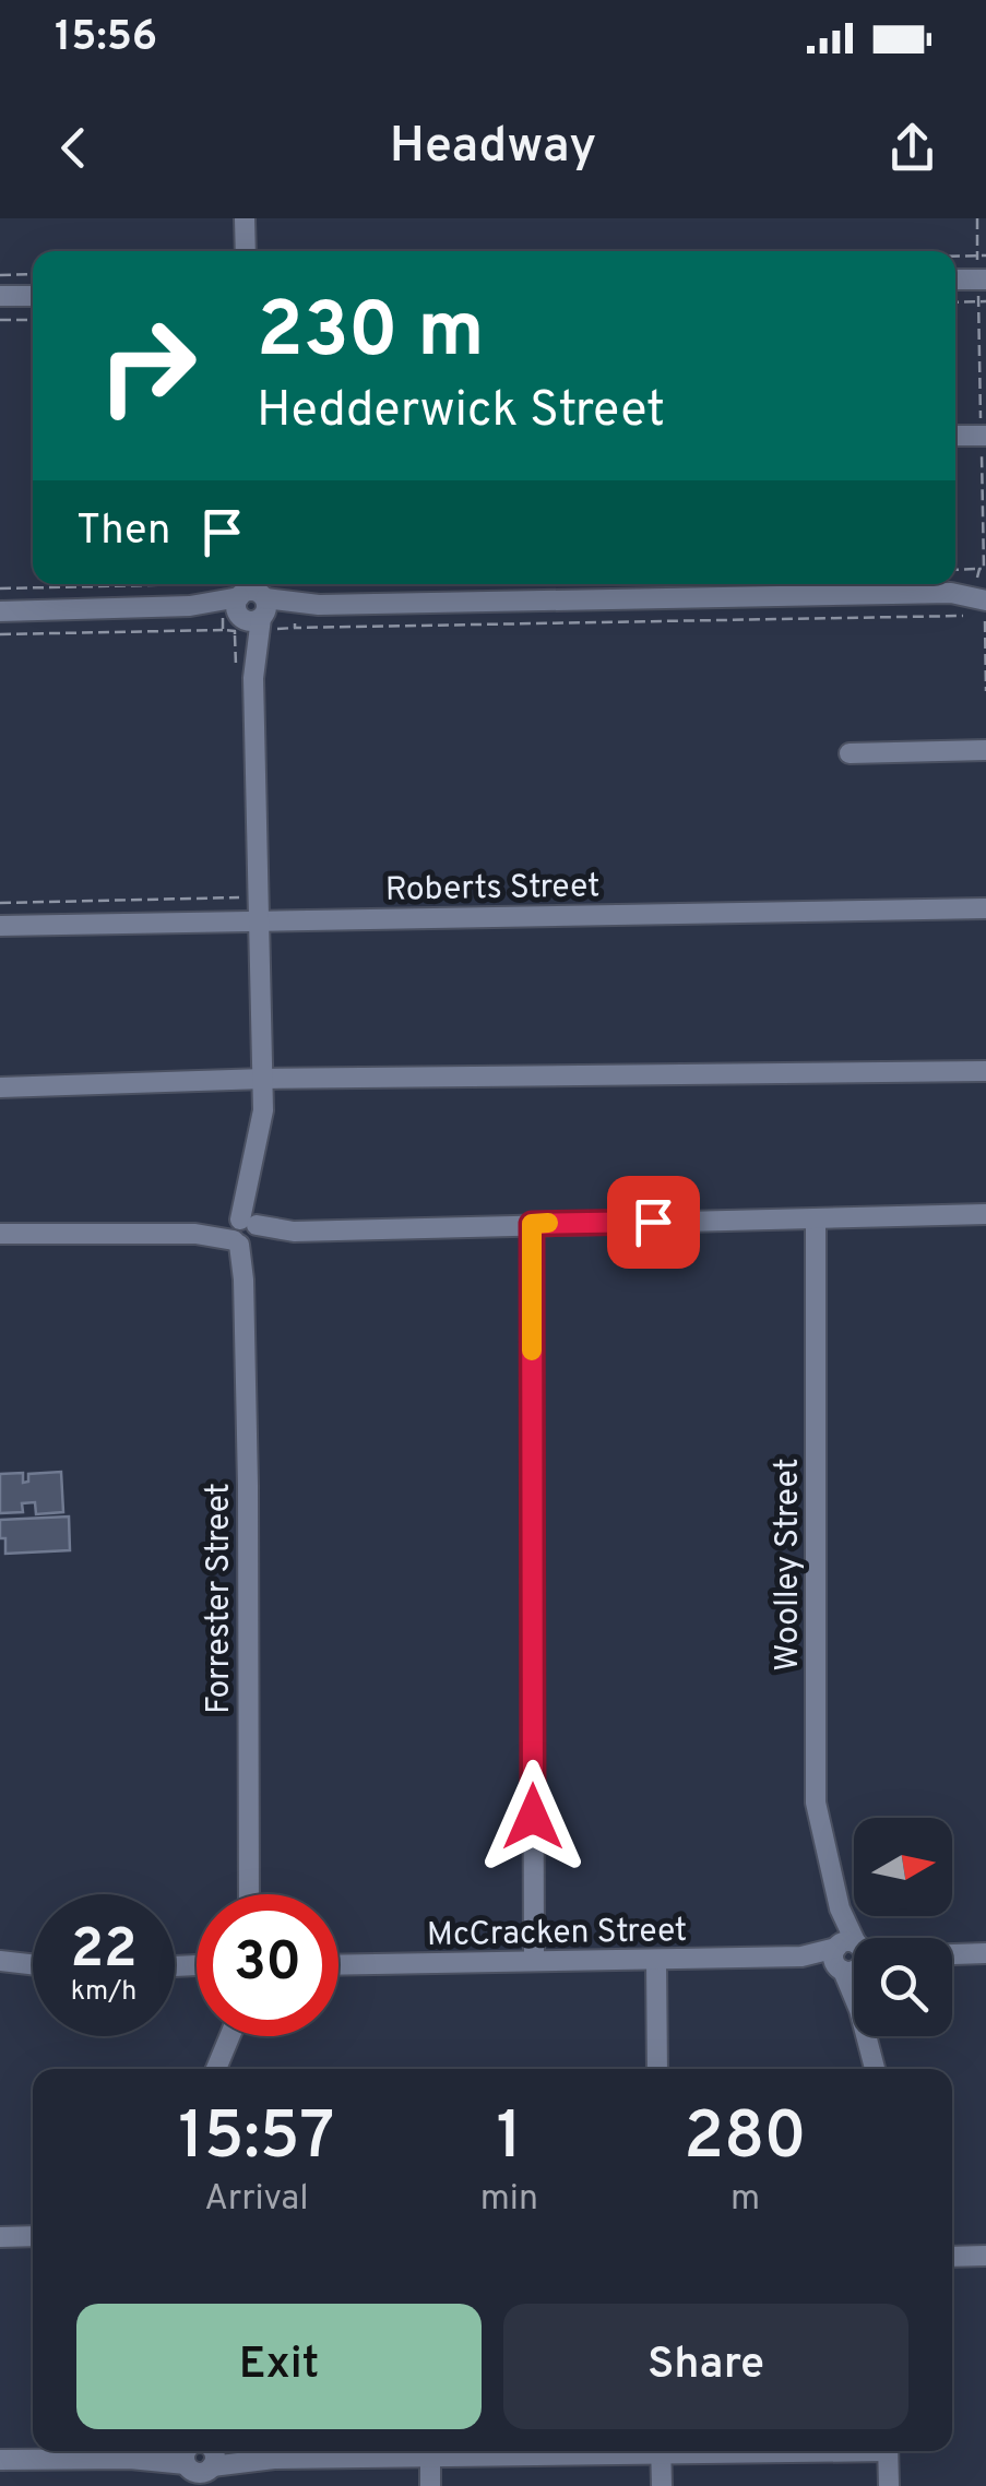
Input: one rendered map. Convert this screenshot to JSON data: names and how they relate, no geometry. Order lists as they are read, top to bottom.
{
  "streets": {
    "street": [
      "Roberts Street",
      "Woolley Street",
      "Forrester Street",
      "McCracken Street"
    ]
  },
  "crossings": [
    ["Roberts Street", "Forrester Street"],
    ["Woolley Street", "McCracken Street"]
  ],
  "north": "right",
  "page": {
    "status": "15:56",
    "header": "Headway",
    "turn": ["230 m", "Hedderwick Street"],
    "then": "Then",
    "speed": "22 km/h",
    "limit": "30",
    "eta": [
      "15:57",
      "Arrival",
      "1",
      "min",
      "280",
      "m"
    ],
    "buttons": ["Exit", "Share"]
  }
}
